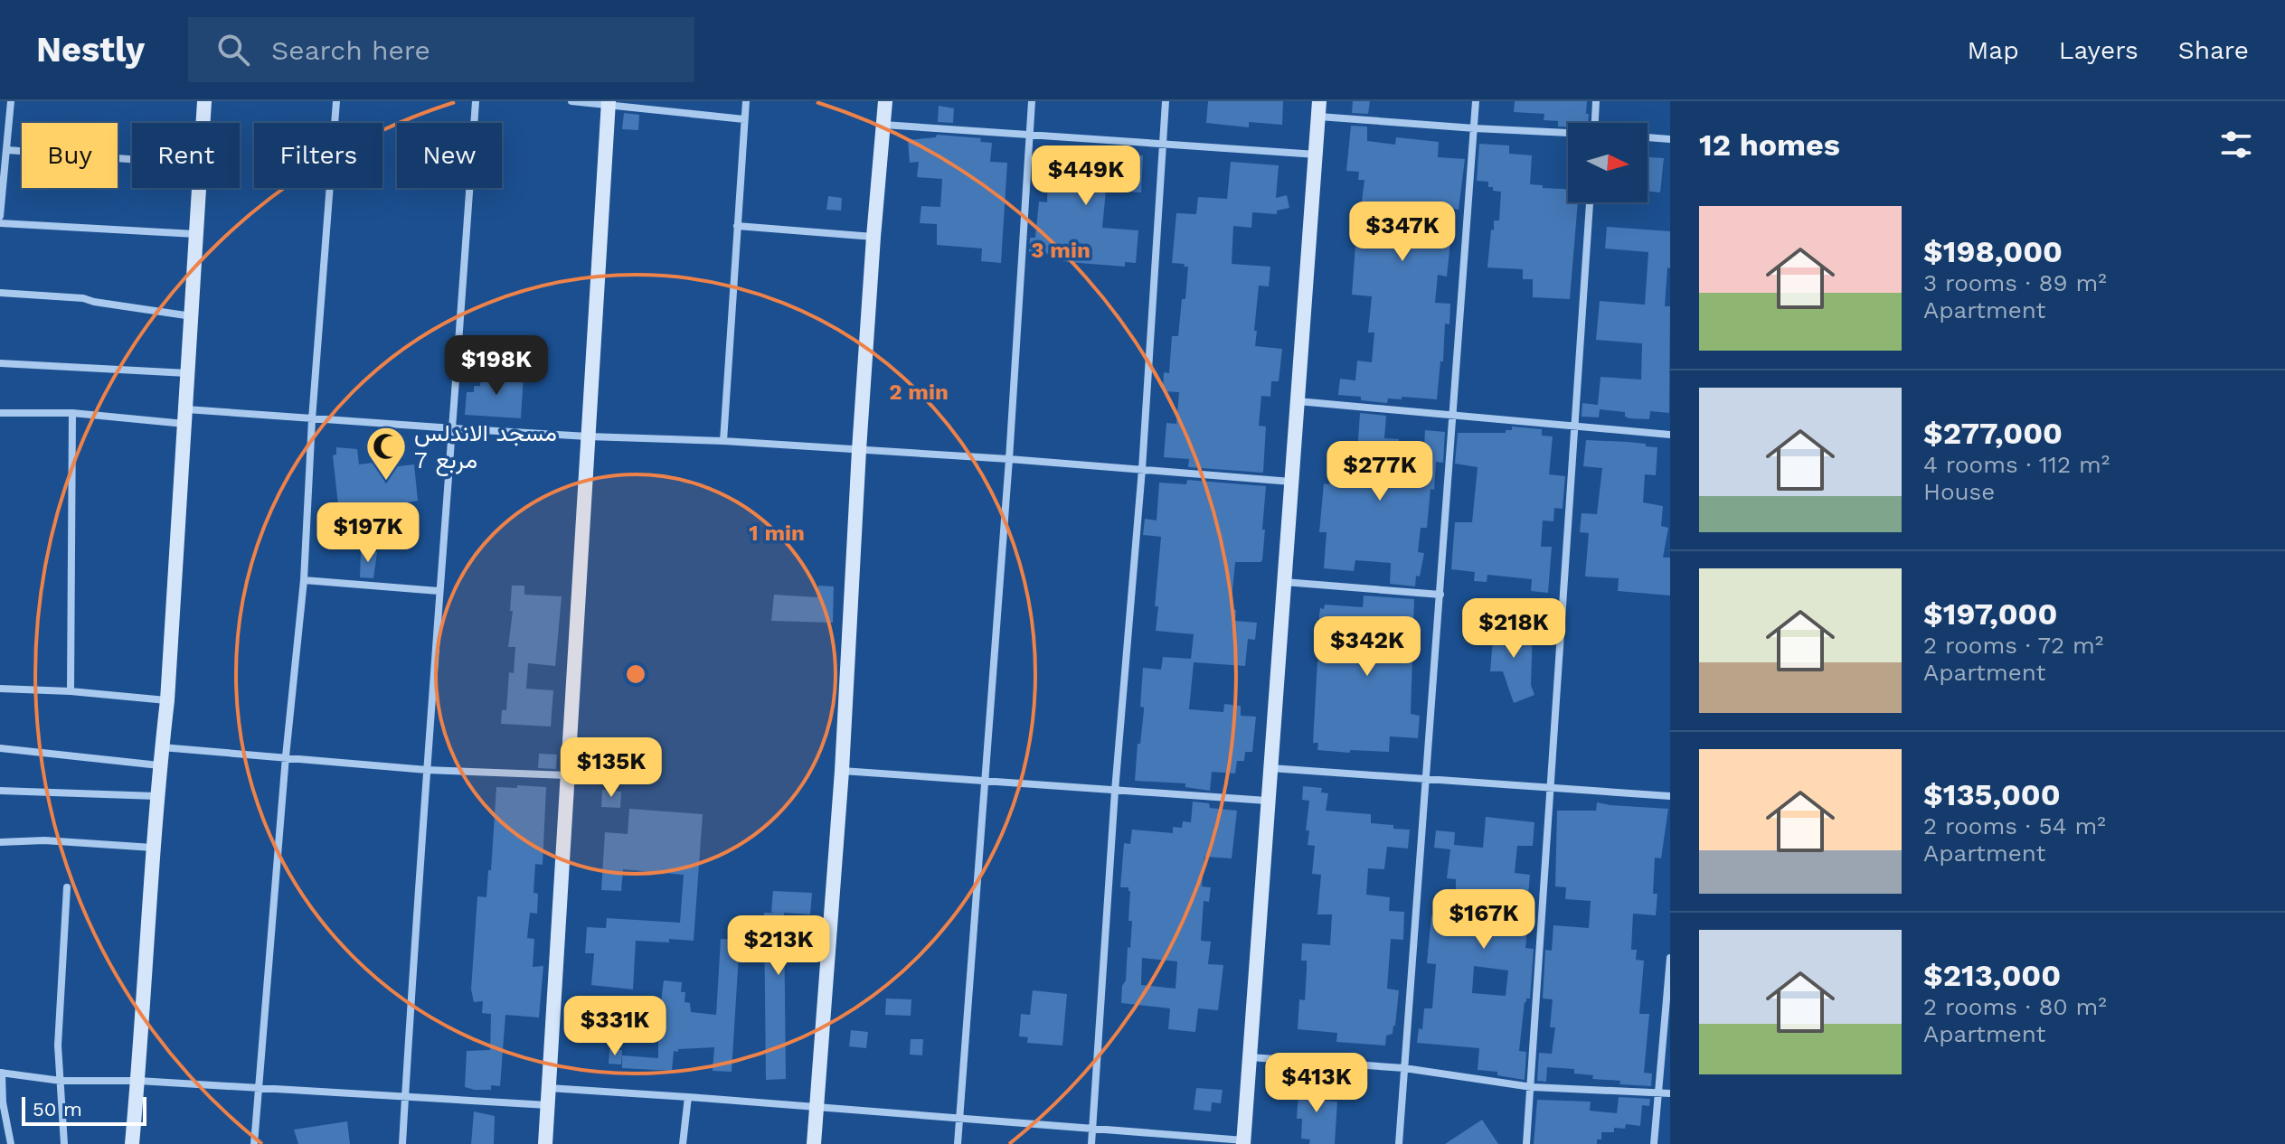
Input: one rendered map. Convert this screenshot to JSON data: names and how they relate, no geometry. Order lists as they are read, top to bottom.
{
  "places": {
    "mosque": ["مسجد الاندلس مربع 7"]
  },
  "scale_bar": "50 m",
  "north": "right",
  "page": {
    "header": "Nestly",
    "search": "Search here",
    "nav": ["Map", "Layers", "Share"],
    "heading": "12 homes",
    "chip": [
      "Buy",
      "Rent",
      "Filters",
      "New"
    ],
    "price": [
      "$449K",
      "$347K",
      "$198K",
      "$277K",
      "$197K",
      "$218K",
      "$342K",
      "$135K",
      "$167K",
      "$213K",
      "$331K",
      "$413K"
    ],
    "list": [
      {
        "name": "$198,000",
        "note": "3 rooms · 89 m² · Apartment"
      },
      {
        "name": "$277,000",
        "note": "4 rooms · 112 m² · House"
      },
      {
        "name": "$197,000",
        "note": "2 rooms · 72 m² · Apartment"
      },
      {
        "name": "$135,000",
        "note": "2 rooms · 54 m² · Apartment"
      },
      {
        "name": "$213,000",
        "note": "2 rooms · 80 m² · Apartment"
      }
    ],
    "scale": "50 m"
  },
  "rings": ["3 min", "2 min", "1 min"]
}
